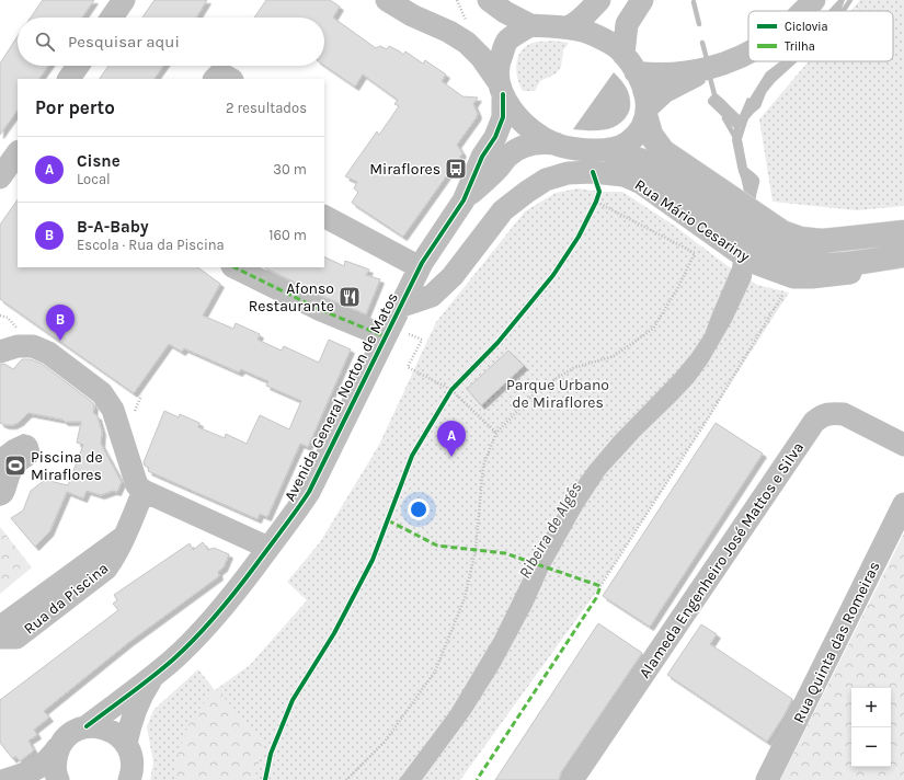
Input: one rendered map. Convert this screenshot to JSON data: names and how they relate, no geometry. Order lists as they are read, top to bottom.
{
  "streets": {
    "street": [
      "Rua Mário Cesariny",
      "Avenida General Norton de Matos",
      "Alameda Engenheiro José Mattos e Silva",
      "Rua da Piscina",
      "Rua Quinta das Romeiras"
    ]
  },
  "crossings": [
    ["Rua Mário Cesariny", "Avenida General Norton de Matos"]
  ],
  "water": ["Ribeira de Algés"],
  "parks": ["Parque Urbano de Miraflores"],
  "places": {
    "bus stop": ["Miraflores"],
    "restaurant": ["Afonso Restaurante"],
    "sports": ["Piscina de Miraflores"]
  },
  "legend": ["Ciclovia", "Trilha"],
  "page": {
    "search": "Pesquisar aqui",
    "heading": ["Por perto", "2 resultados"],
    "list": [
      {
        "mark": "A",
        "name": "Cisne",
        "note": "Local",
        "value": "30 m"
      },
      {
        "mark": "B",
        "name": "B-A-Baby",
        "note": "Escola · Rua da Piscina",
        "value": "160 m"
      }
    ],
    "pins": ["B", "A"],
    "map_buttons": ["+", "−"]
  }
}
